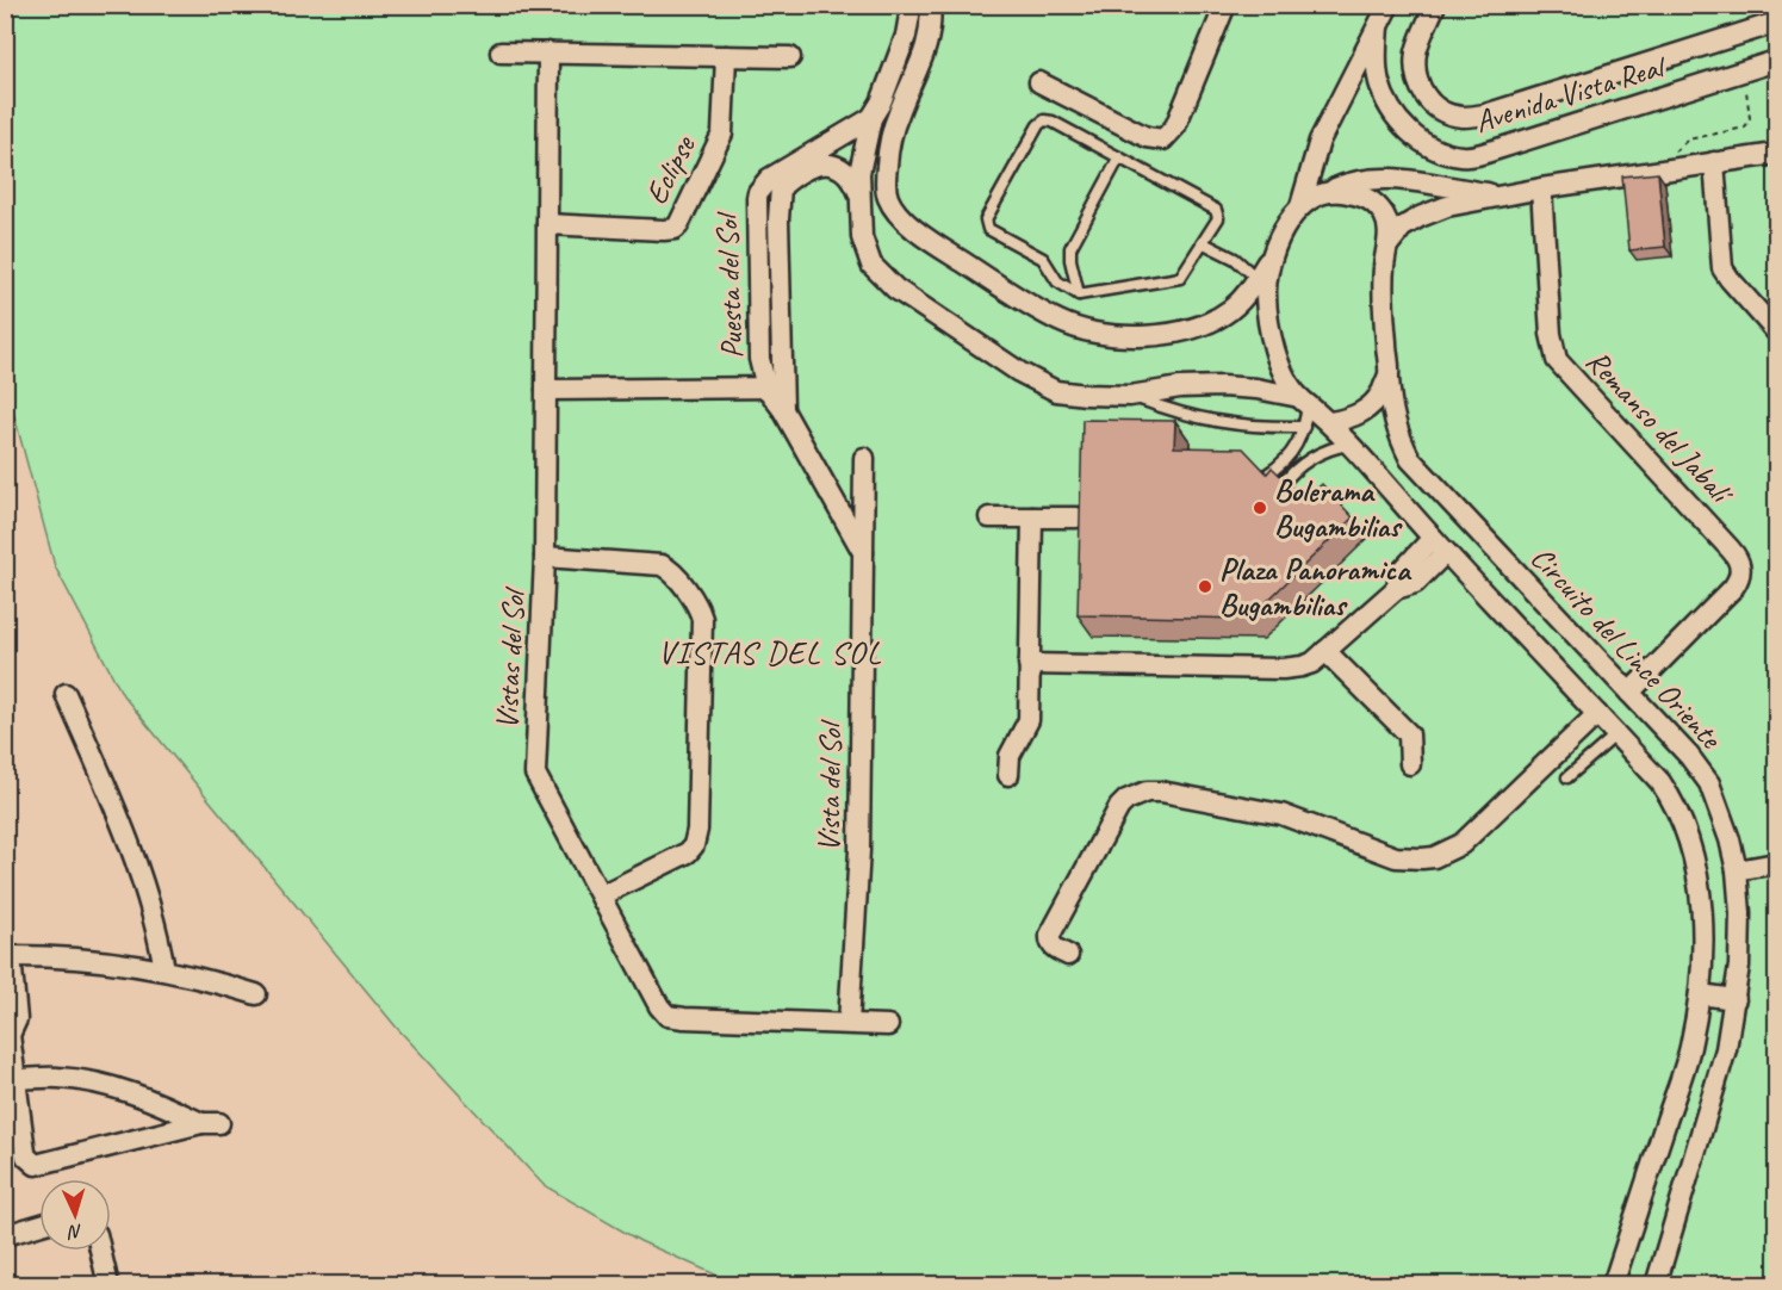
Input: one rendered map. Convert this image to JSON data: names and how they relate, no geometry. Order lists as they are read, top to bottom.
{
  "streets": {
    "street": [
      "Avenida Vista Real",
      "Eclipse",
      "Puesta del Sol",
      "Remanso del Jabalí",
      "Circuito del Lince Oriente",
      "Vistas del Sol",
      "Vista del Sol"
    ]
  },
  "crossings": [
    ["Eclipse", "Vistas del Sol"],
    ["Puesta del Sol", "Vistas del Sol"],
    ["Puesta del Sol", "Vista del Sol"],
    ["Remanso del Jabalí", "Circuito del Lince Oriente"],
    ["Vistas del Sol", "Vista del Sol"]
  ],
  "districts": ["VISTAS DEL SOL"],
  "places": ["Bolerama Bugambilias", "Plaza Panoramica Bugambilias"],
  "north": "bottom"
}
